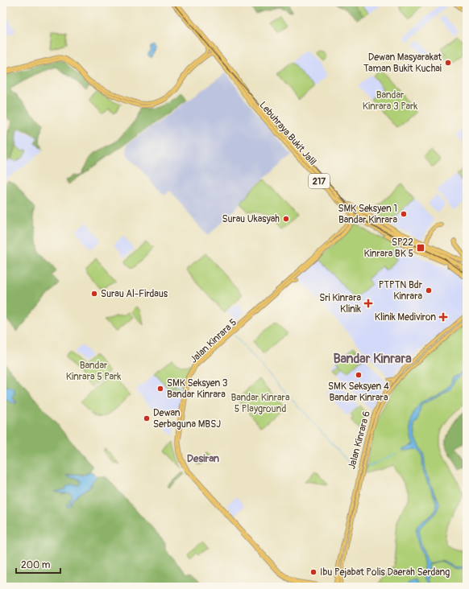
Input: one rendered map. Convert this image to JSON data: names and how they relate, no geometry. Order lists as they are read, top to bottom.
{
  "streets": {
    "highway": ["Lebuhraya Bukit Jalil", "217"],
    "main road": ["Jalan Kinrara 5", "Jalan Kinrara 6"]
  },
  "crossings": [
    ["Lebuhraya Bukit Jalil", "Jalan Kinrara 5"]
  ],
  "districts": ["Bandar Kinrara", "Desiran"],
  "parks": ["Bandar Kinrara 3 Park", "Bandar Kinrara 5 Park", "Bandar Kinrara 5 Playground"],
  "places": {
    "other": [
      "Dewan Masyarakat Taman Bukit Kuchai",
      "SMK Seksyen 1 Bandar Kinrara",
      "Surau Ukasyah",
      "PTPTN Bdr Kinrara",
      "Surau Al-Firdaus",
      "SMK Seksyen 4 Bandar Kinrara",
      "SMK Seksyen 3 Bandar Kinrara",
      "Dewan Serbaguna MBSJ",
      "Ibu Pejabat Polis Daerah Serdang"
    ],
    "transit": ["SP22 Kinrara BK 5"],
    "health": ["Sri Kinrara Klinik", "Klinik Mediviron"]
  },
  "scale_bar": "200 m"
}
